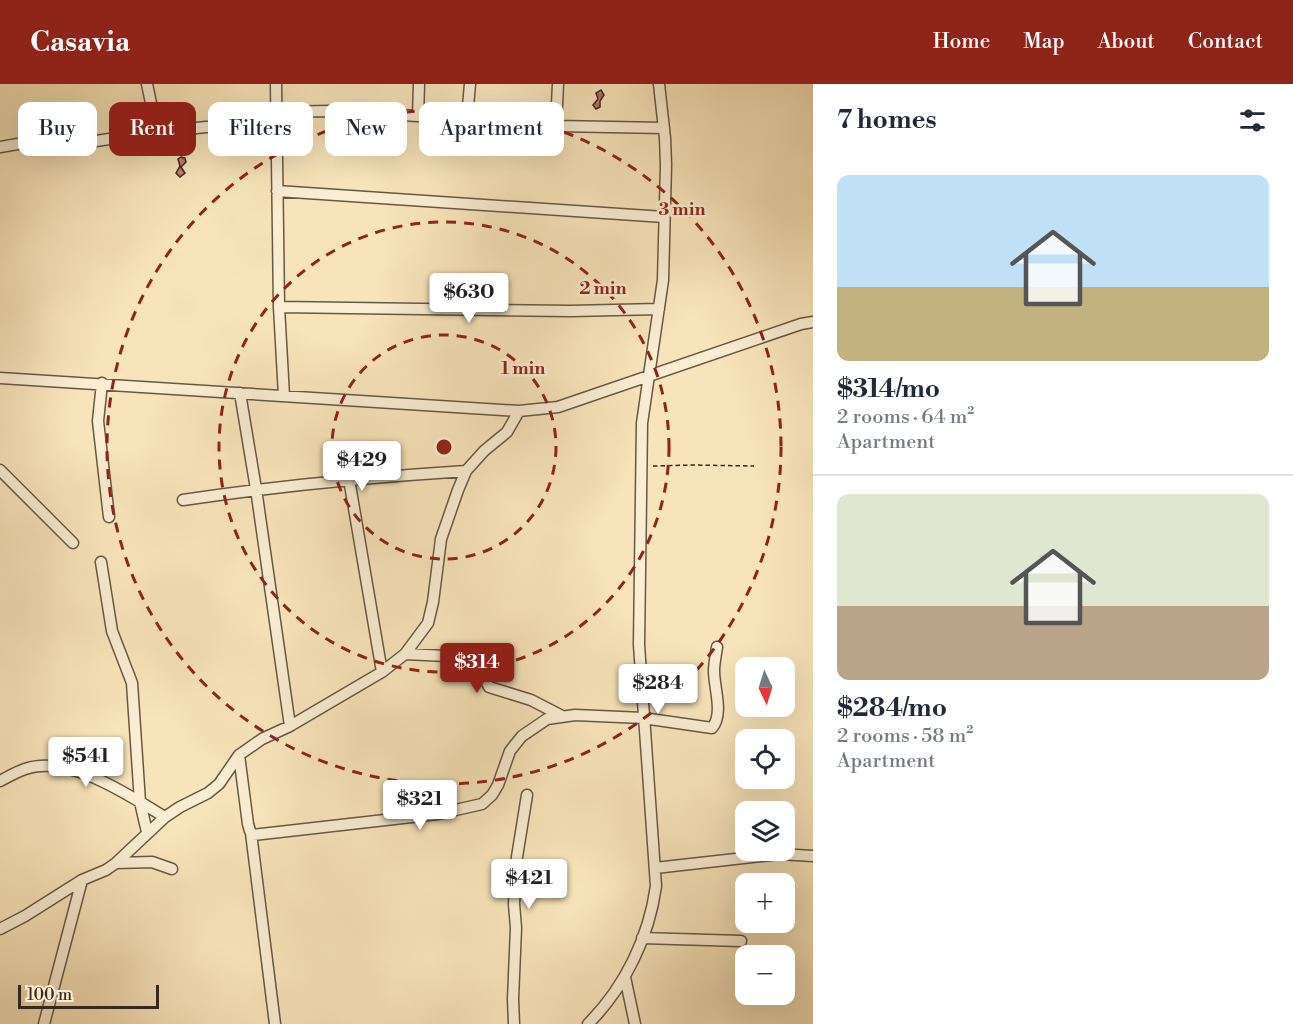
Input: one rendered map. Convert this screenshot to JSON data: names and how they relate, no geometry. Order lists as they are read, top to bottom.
{
  "scale_bar": "100 m",
  "north": "bottom",
  "page": {
    "header": "Casavia",
    "nav": [
      "Home",
      "Map",
      "About",
      "Contact"
    ],
    "heading": "7 homes",
    "chip": [
      "Buy",
      "Rent",
      "Filters",
      "New",
      "Apartment"
    ],
    "list": [
      {
        "name": "$314/mo",
        "note": "2 rooms · 64 m² · Apartment"
      },
      {
        "name": "$284/mo",
        "note": "2 rooms · 58 m² · Apartment"
      }
    ],
    "price": [
      "$630",
      "$429",
      "$314",
      "$284",
      "$541",
      "$321",
      "$421"
    ],
    "map_buttons": ["+", "−"],
    "scale": "100 m"
  },
  "rings": ["3 min", "2 min", "1 min"]
}
